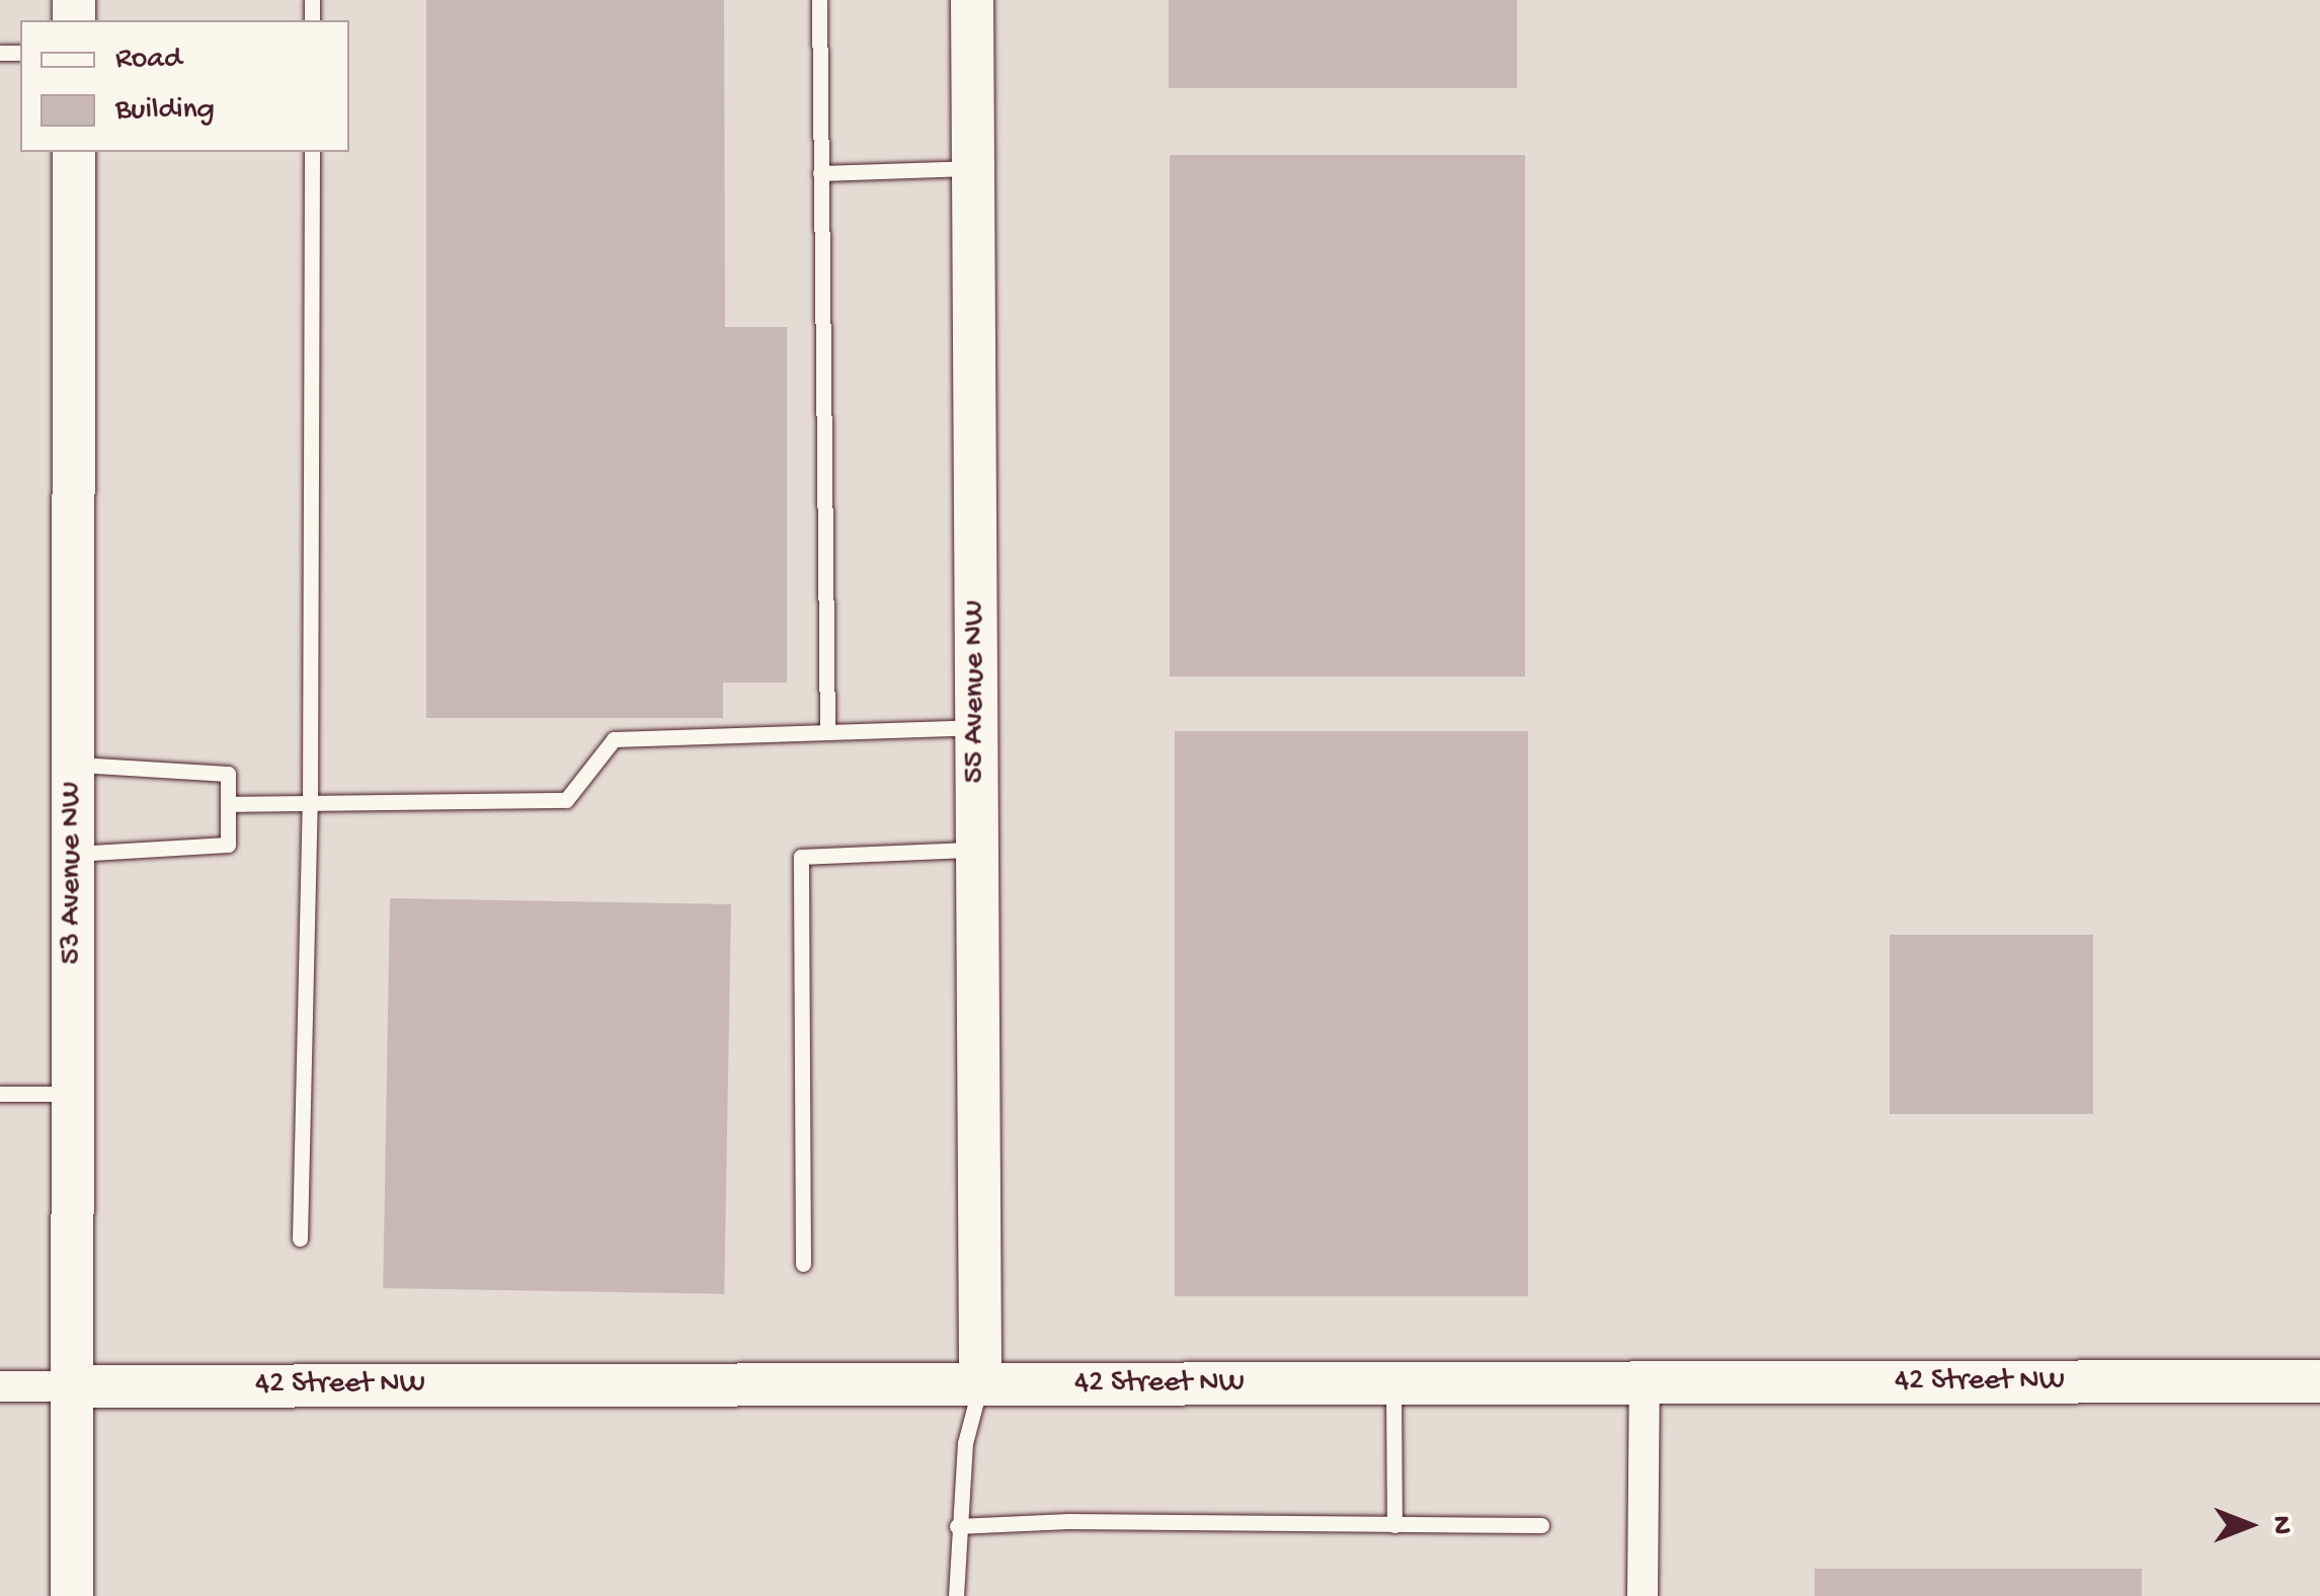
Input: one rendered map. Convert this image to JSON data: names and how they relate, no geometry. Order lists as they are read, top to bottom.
{
  "streets": {
    "street": ["55 Avenue NW", "53 Avenue NW", "42 Street NW"]
  },
  "crossings": [
    ["55 Avenue NW", "42 Street NW"],
    ["53 Avenue NW", "42 Street NW"]
  ],
  "legend": ["Road", "Building"],
  "north": "right"
}
